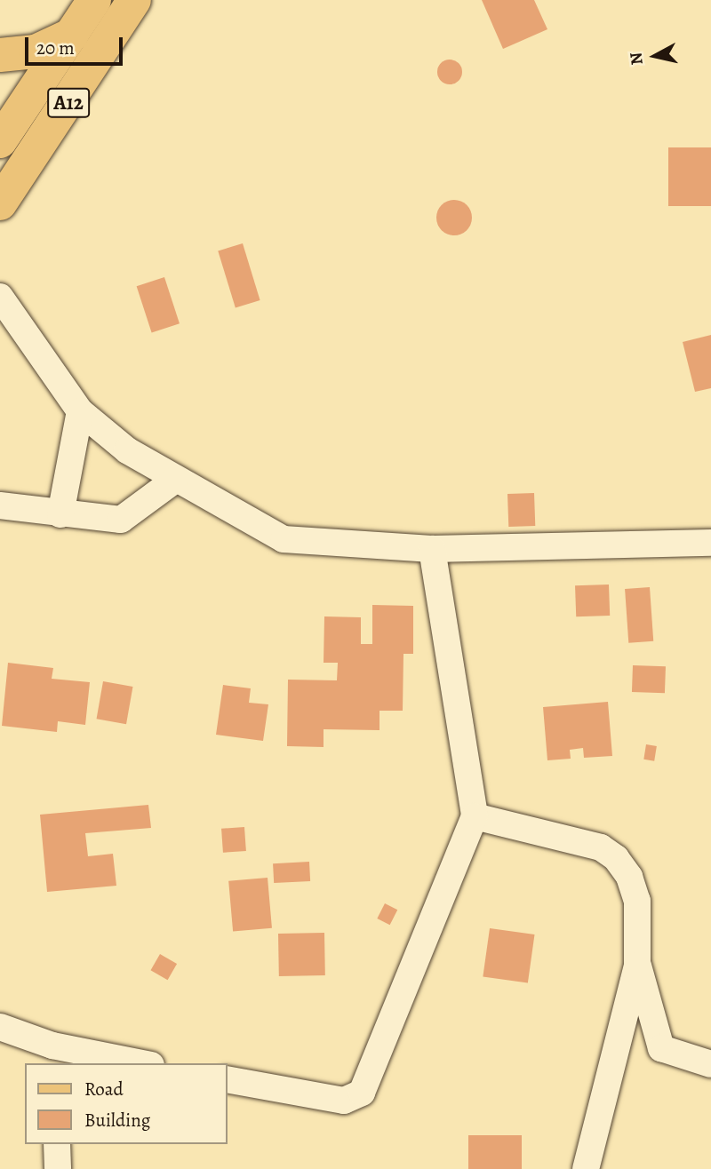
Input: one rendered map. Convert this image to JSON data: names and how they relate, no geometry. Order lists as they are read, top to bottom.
{
  "streets": {
    "main road": ["A12"]
  },
  "legend": ["Road", "Building"],
  "scale_bar": "20 m",
  "north": "left"
}
